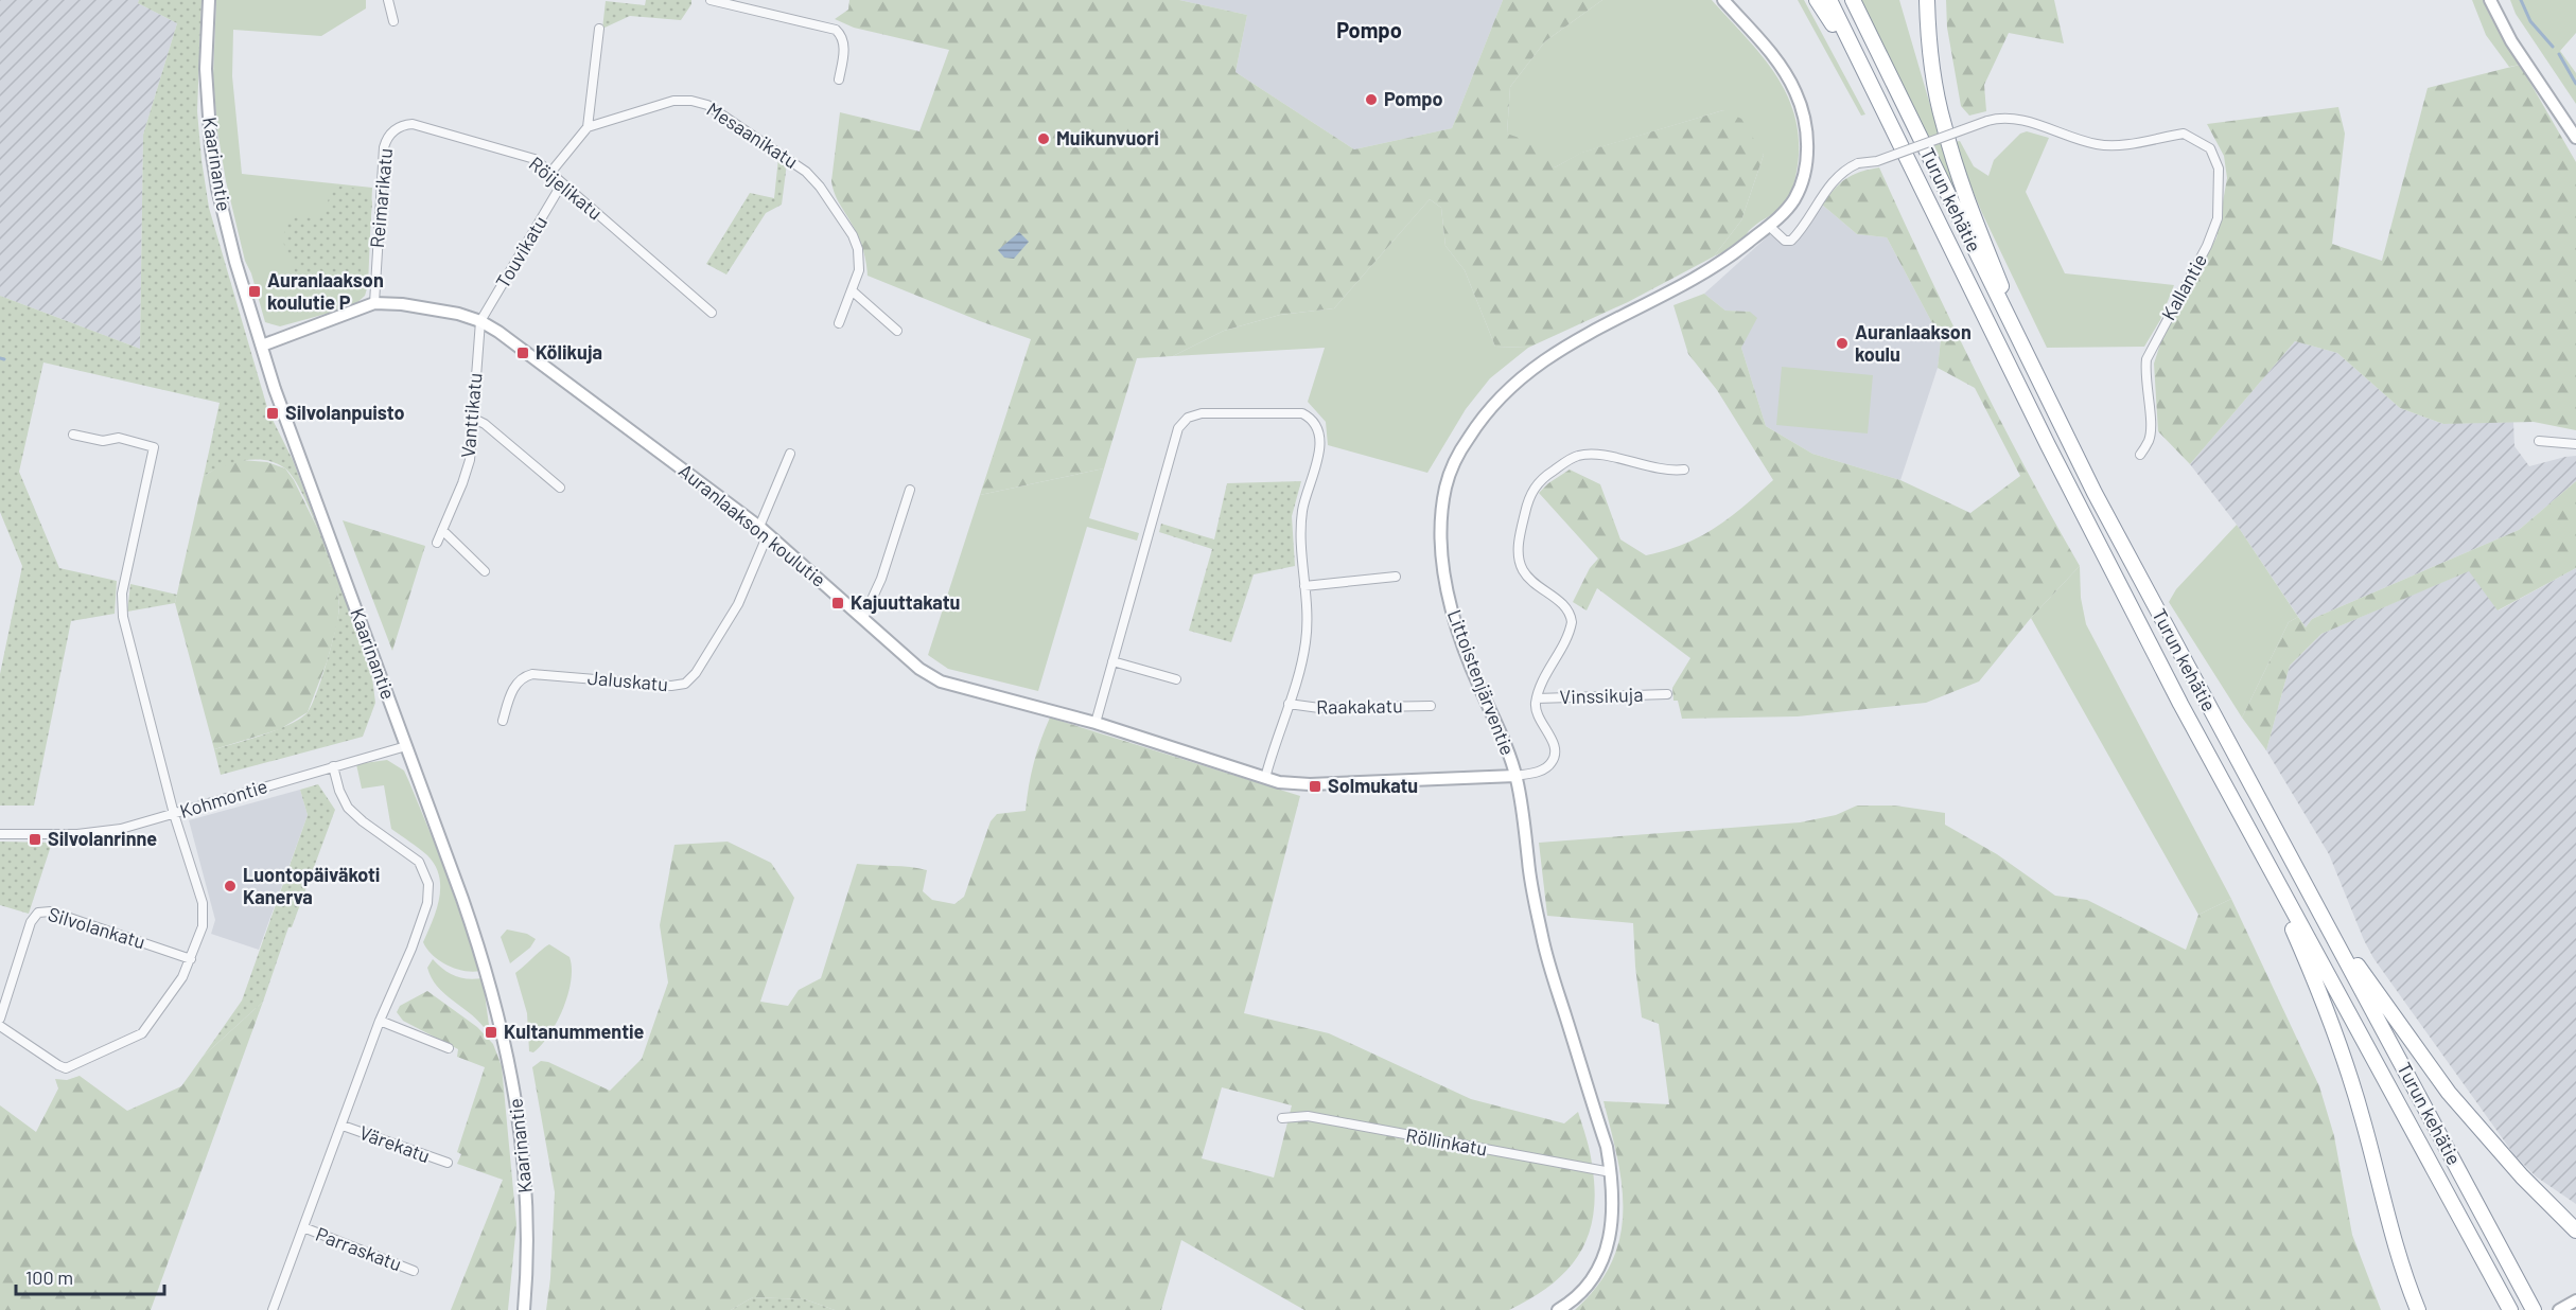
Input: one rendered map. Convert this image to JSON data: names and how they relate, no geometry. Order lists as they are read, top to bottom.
{
  "streets": {
    "highway": ["Turun kehätie"],
    "street": [
      "Mesaanikatu",
      "Kaarinantie",
      "Röijelikatu",
      "Reimarikatu",
      "Touvikatu",
      "Kallantie",
      "Vanttikatu",
      "Auranlaakson koulutie",
      "Jaluskatu",
      "Littoistenjärventie",
      "Vinssikuja",
      "Raakakatu",
      "Kohmontie",
      "Silvolankatu",
      "Röllinkatu",
      "Värekatu",
      "Parraskatu"
    ]
  },
  "crossings": [
    ["Kaarinantie", "Auranlaakson koulutie"],
    ["Kaarinantie", "Kohmontie"],
    ["Röijelikatu", "Reimarikatu"],
    ["Röijelikatu", "Touvikatu"],
    ["Reimarikatu", "Auranlaakson koulutie"],
    ["Touvikatu", "Vanttikatu"],
    ["Touvikatu", "Auranlaakson koulutie"],
    ["Kallantie", "Littoistenjärventie"],
    ["Vanttikatu", "Auranlaakson koulutie"],
    ["Auranlaakson koulutie", "Jaluskatu"],
    ["Auranlaakson koulutie", "Littoistenjärventie"],
    ["Littoistenjärventie", "Röllinkatu"]
  ],
  "districts": ["Pompo"],
  "places": {
    "other": [
      "Pompo",
      "Muikunvuori",
      "Auranlaakson koulu",
      "Luontopäiväkoti Kanerva"
    ],
    "transit": [
      "Auranlaakson koulutie P",
      "Kölikuja",
      "Silvolanpuisto",
      "Kajuuttakatu",
      "Solmukatu",
      "Silvolanrinne",
      "Kultanummentie"
    ]
  },
  "scale_bar": "100 m"
}
